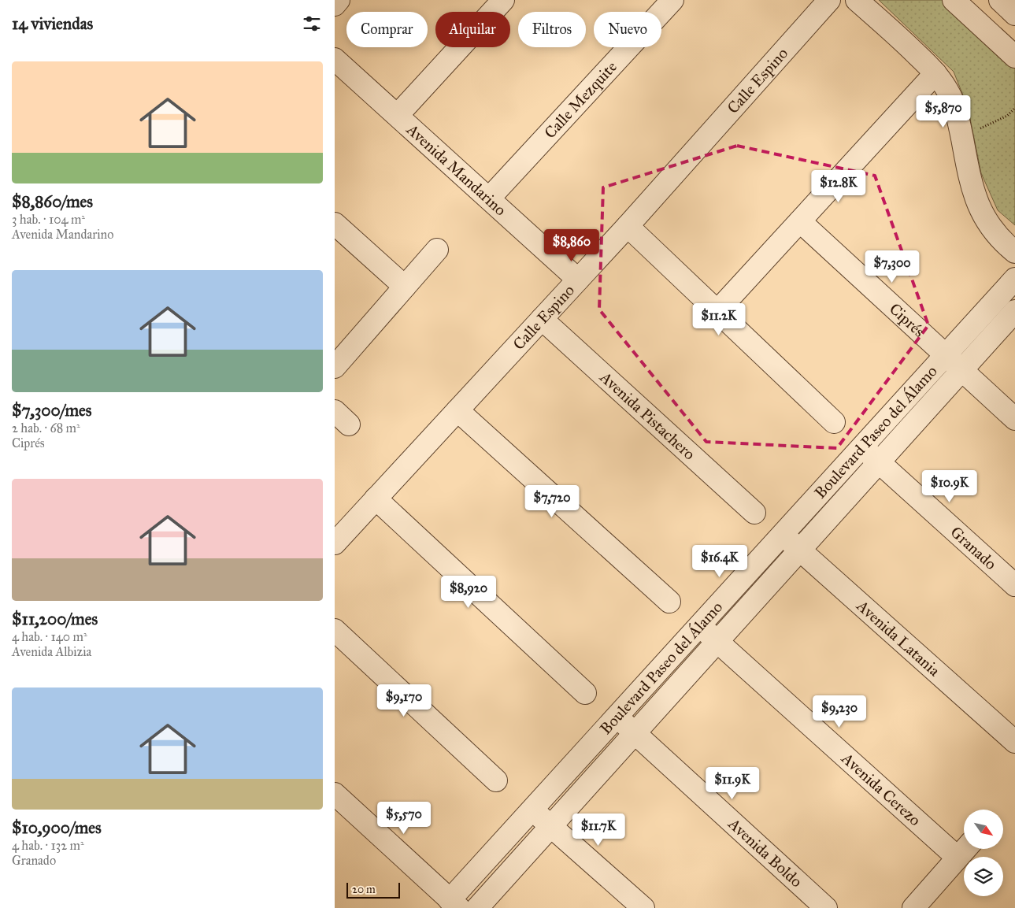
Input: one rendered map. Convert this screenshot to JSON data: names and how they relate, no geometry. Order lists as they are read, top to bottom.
{
  "streets": {
    "street": [
      "Calle Espino",
      "Calle Mezquite",
      "Avenida Mandarino",
      "Ciprés",
      "Avenida Pistachero",
      "Boulevard Paseo del Álamo",
      "Granado",
      "Avenida Latania",
      "Avenida Cerezo",
      "Avenida Boldo"
    ]
  },
  "crossings": [
    ["Calle Espino", "Avenida Mandarino"],
    ["Calle Espino", "Avenida Pistachero"],
    ["Calle Mezquite", "Avenida Mandarino"],
    ["Ciprés", "Boulevard Paseo del Álamo"],
    ["Boulevard Paseo del Álamo", "Granado"],
    ["Boulevard Paseo del Álamo", "Avenida Latania"],
    ["Boulevard Paseo del Álamo", "Avenida Cerezo"],
    ["Boulevard Paseo del Álamo", "Avenida Boldo"]
  ],
  "scale_bar": "20 m",
  "north": "bottom right",
  "page": {
    "heading": "14 viviendas",
    "chip": [
      "Comprar",
      "Alquilar",
      "Filtros",
      "Nuevo"
    ],
    "list": [
      {
        "name": "$8,860/mes",
        "note": "3 hab. · 104 m² · Avenida Mandarino"
      },
      {
        "name": "$7,300/mes",
        "note": "2 hab. · 68 m² · Ciprés"
      },
      {
        "name": "$11,200/mes",
        "note": "4 hab. · 140 m² · Avenida Albizia"
      },
      {
        "name": "$10,900/mes",
        "note": "4 hab. · 132 m² · Granado"
      }
    ],
    "price": [
      "$5,870",
      "$12.8K",
      "$8,860",
      "$7,300",
      "$11.2K",
      "$10.9K",
      "$7,720",
      "$16.4K",
      "$8,920",
      "$9,170",
      "$9,230",
      "$11.9K",
      "$5,570",
      "$11.7K"
    ],
    "scale": "20 m"
  }
}
